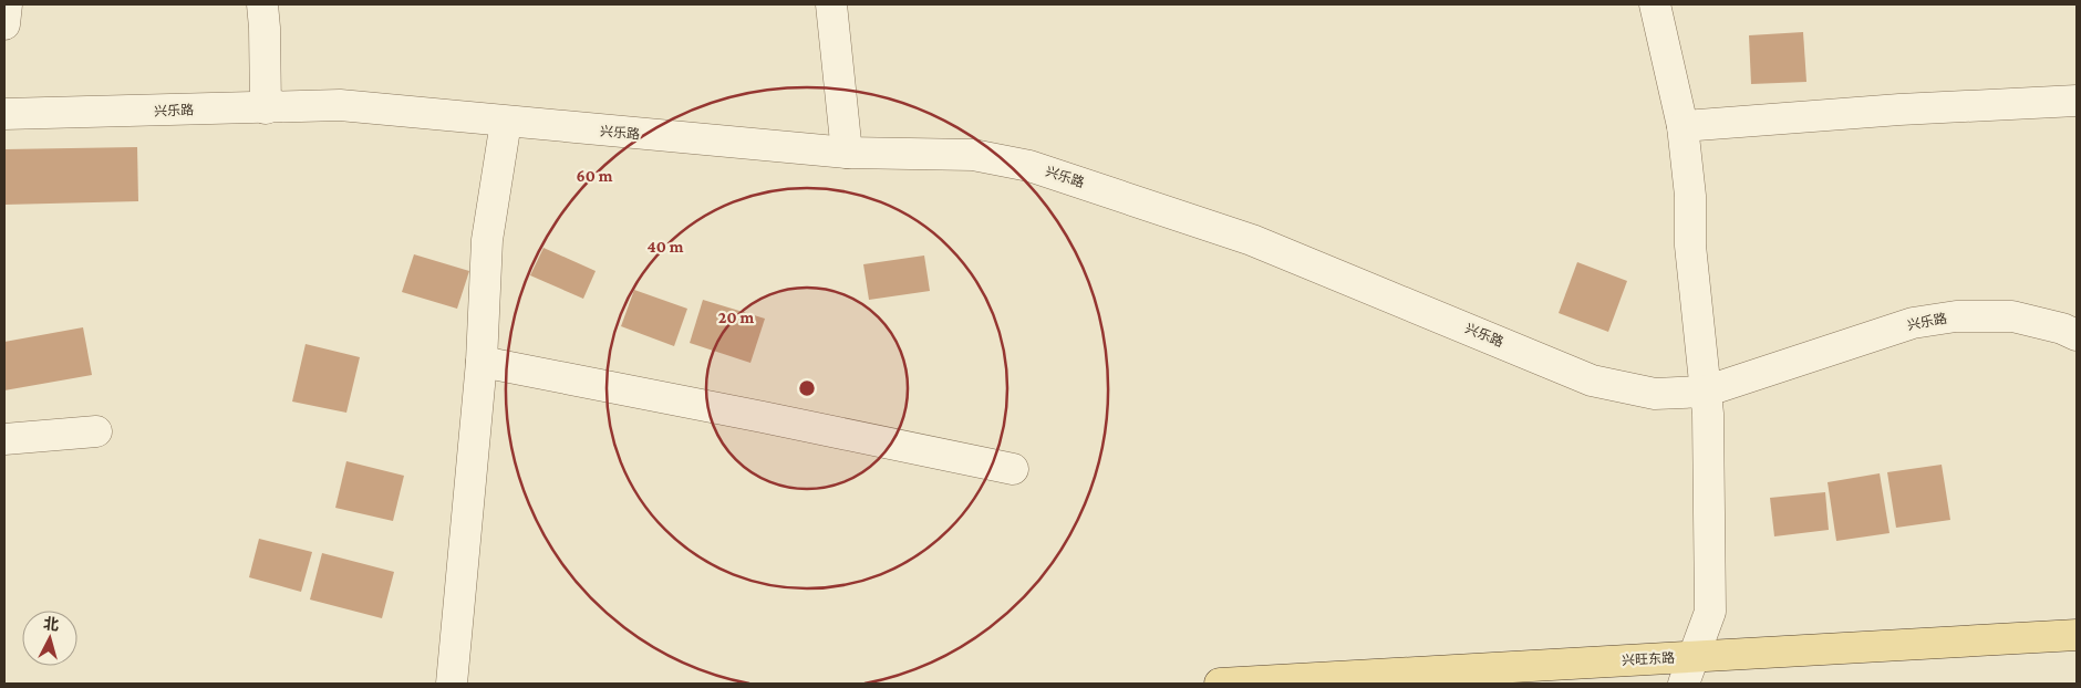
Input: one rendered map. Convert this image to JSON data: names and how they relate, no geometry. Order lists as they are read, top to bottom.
{
  "streets": {
    "main road": ["兴旺东路"],
    "street": ["兴乐路"]
  },
  "north": "top",
  "rings": ["60 m", "40 m", "20 m"]
}
